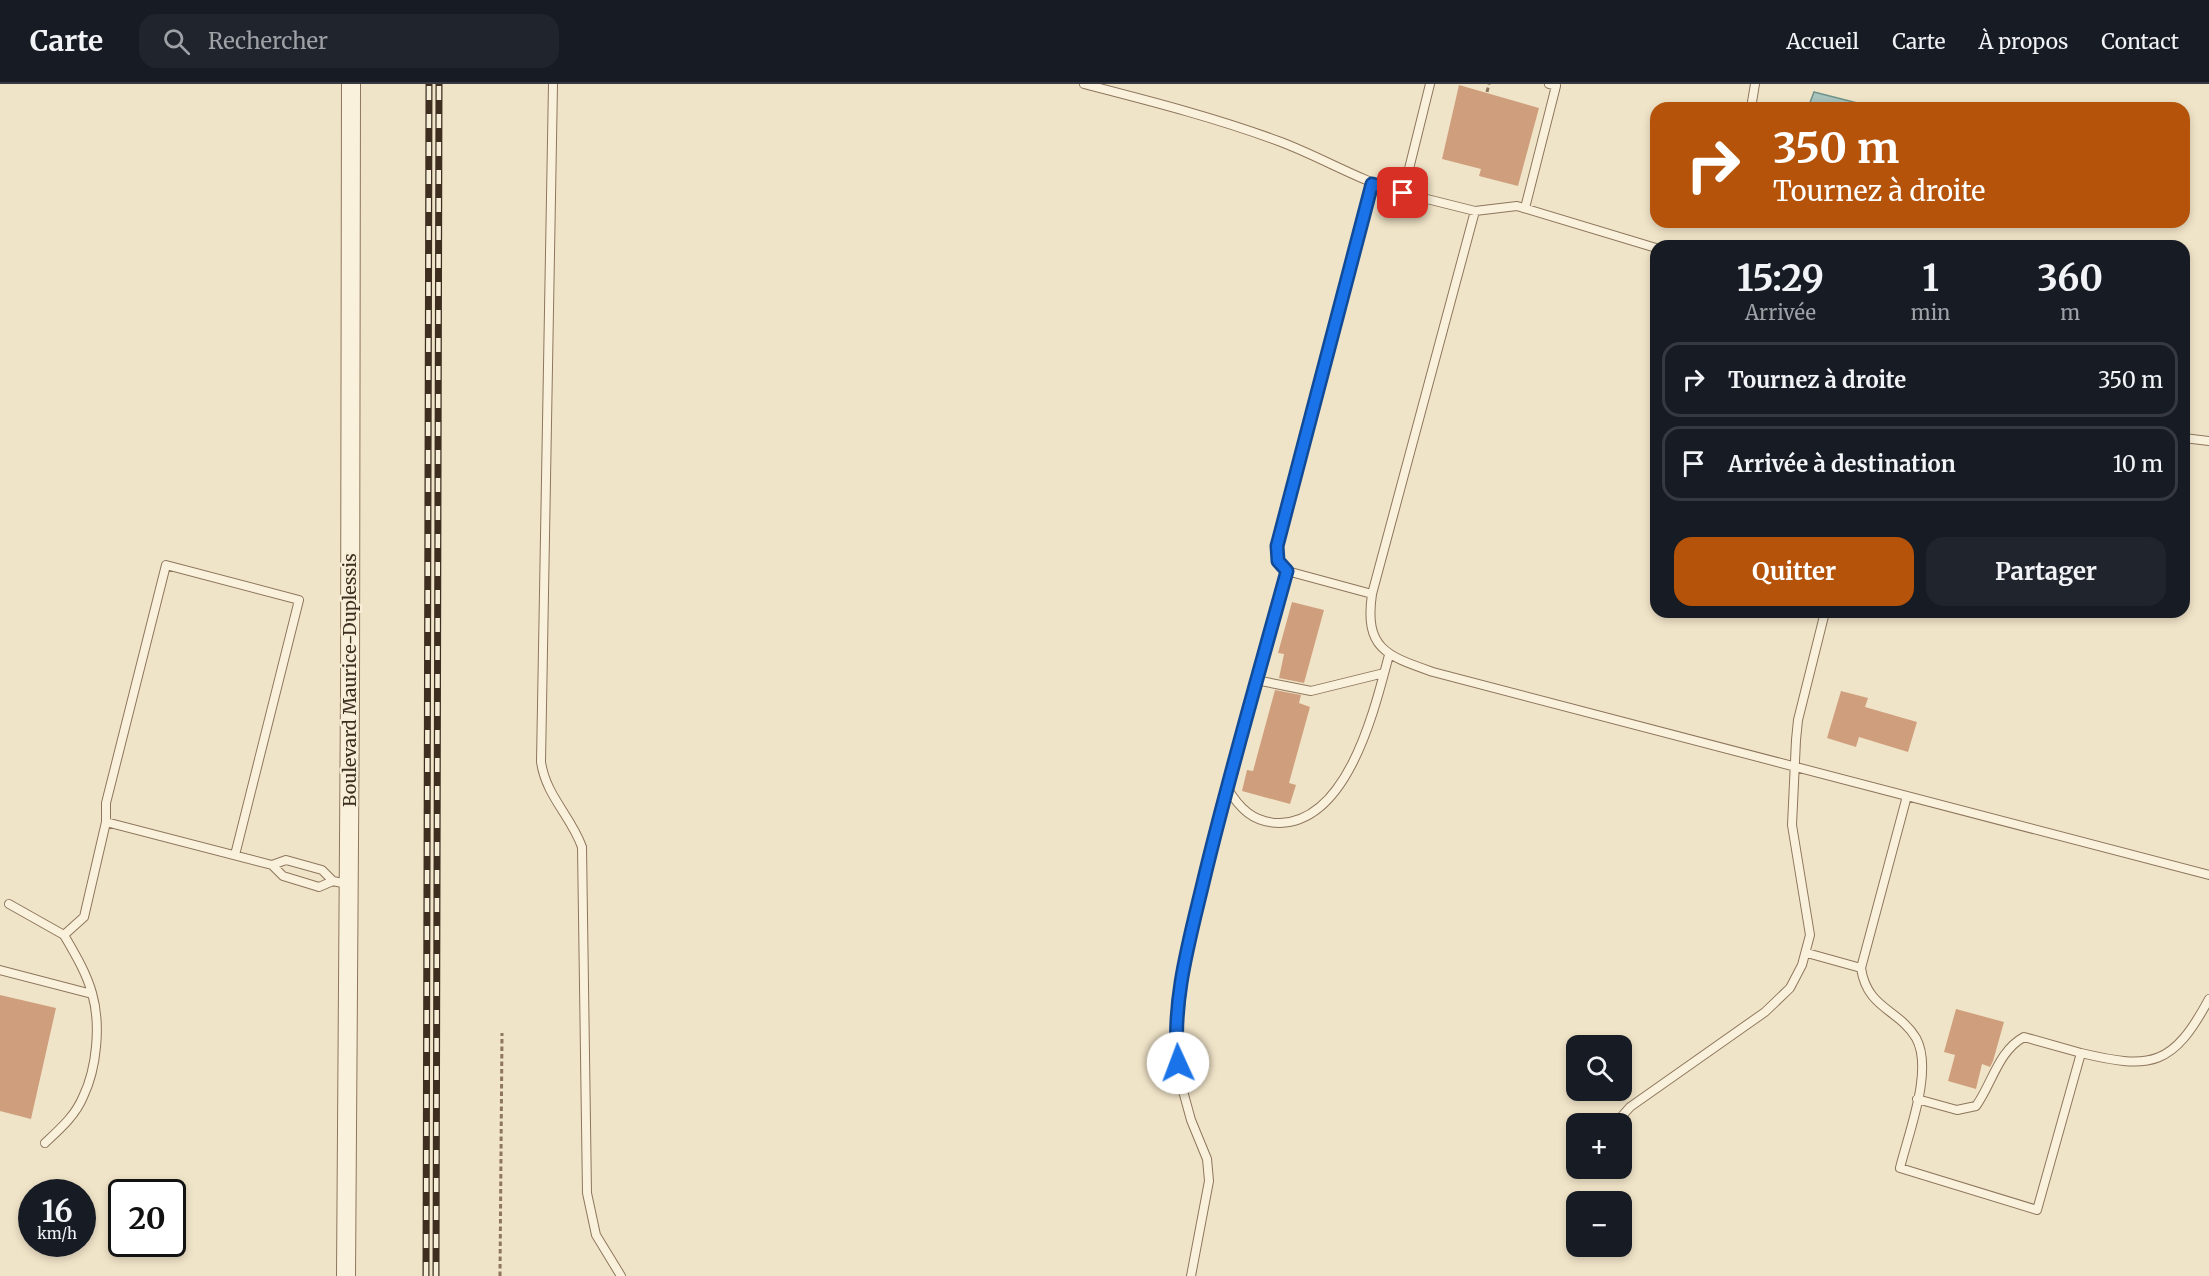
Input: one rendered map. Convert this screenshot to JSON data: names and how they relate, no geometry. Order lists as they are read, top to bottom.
{
  "streets": {
    "street": ["Boulevard Maurice-Duplessis"]
  },
  "page": {
    "header": "Carte",
    "search": "Rechercher",
    "nav": [
      "Accueil",
      "Carte",
      "À propos",
      "Contact"
    ],
    "turn": ["350 m", "Tournez à droite"],
    "eta": [
      "15:29",
      "Arrivée",
      "1",
      "min",
      "360",
      "m"
    ],
    "list": [
      {
        "name": "Tournez à droite",
        "value": "350 m"
      },
      {
        "name": "Arrivée à destination",
        "value": "10 m"
      }
    ],
    "buttons": ["Quitter", "Partager"],
    "map_buttons": ["+", "−"],
    "speed": "16 km/h",
    "limit": "20"
  }
}
